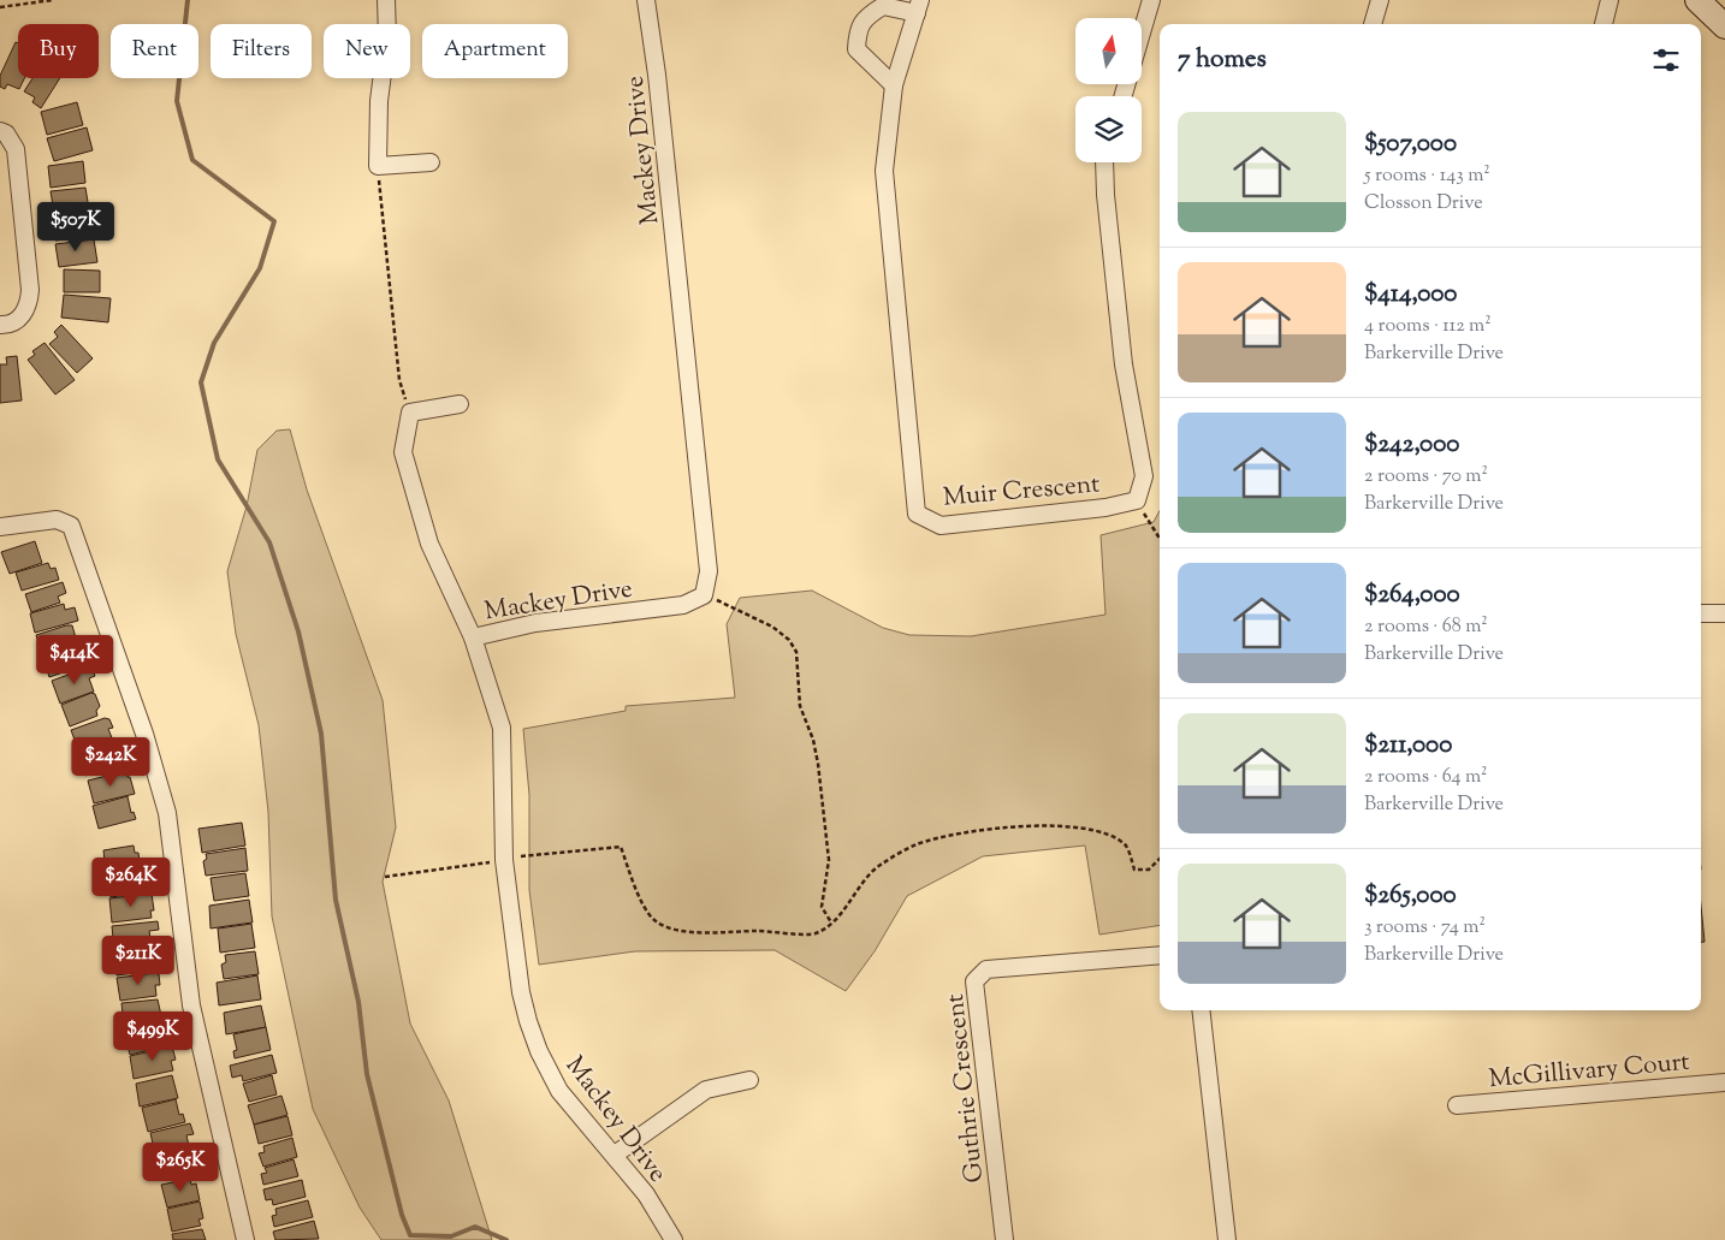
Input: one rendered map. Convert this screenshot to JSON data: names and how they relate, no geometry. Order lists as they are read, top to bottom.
{
  "streets": {
    "street": [
      "Mackey Drive",
      "Muir Crescent",
      "McGillivary Court",
      "Guthrie Crescent"
    ]
  },
  "north": "top",
  "page": {
    "chip": [
      "Buy",
      "Rent",
      "Filters",
      "New",
      "Apartment"
    ],
    "heading": "7 homes",
    "list": [
      {
        "name": "$507,000",
        "note": "5 rooms · 143 m² · Closson Drive"
      },
      {
        "name": "$414,000",
        "note": "4 rooms · 112 m² · Barkerville Drive"
      },
      {
        "name": "$242,000",
        "note": "2 rooms · 70 m² · Barkerville Drive"
      },
      {
        "name": "$264,000",
        "note": "2 rooms · 68 m² · Barkerville Drive"
      },
      {
        "name": "$211,000",
        "note": "2 rooms · 64 m² · Barkerville Drive"
      },
      {
        "name": "$265,000",
        "note": "3 rooms · 74 m² · Barkerville Drive"
      }
    ],
    "price": [
      "$507K",
      "$414K",
      "$242K",
      "$264K",
      "$211K",
      "$499K",
      "$265K"
    ]
  }
}
